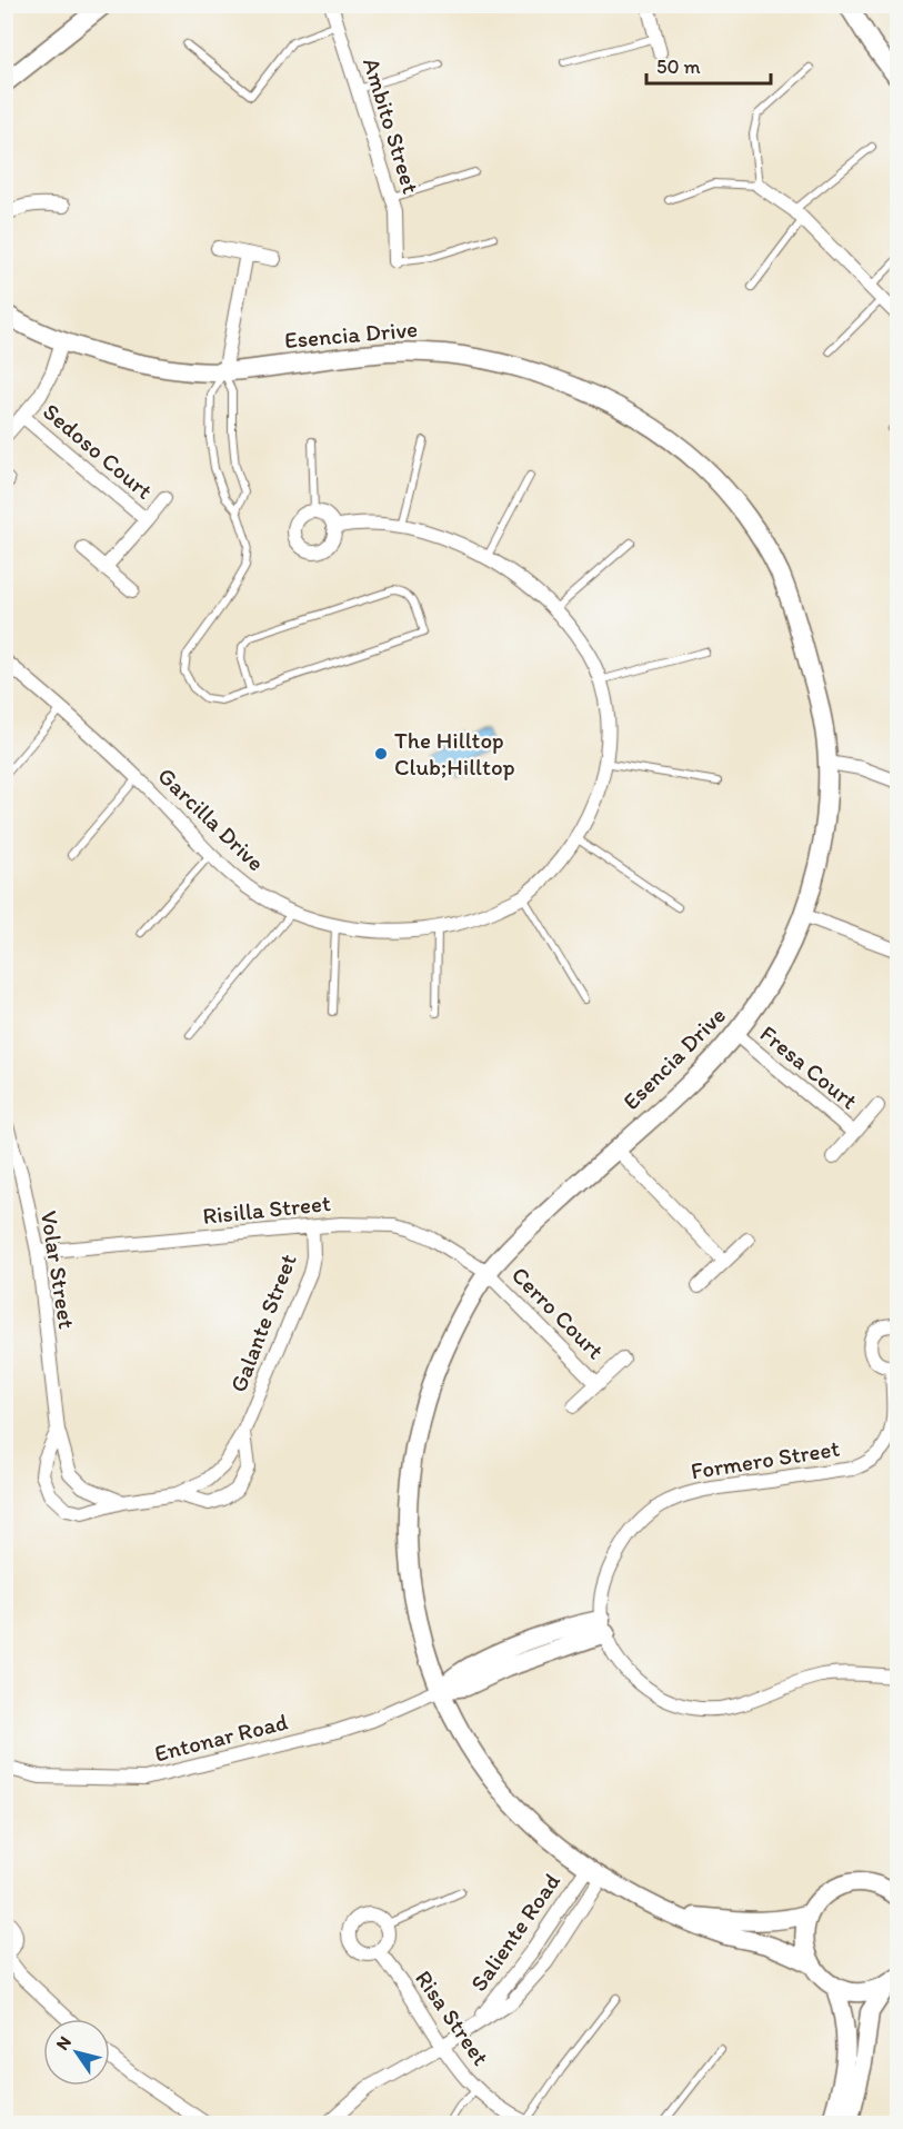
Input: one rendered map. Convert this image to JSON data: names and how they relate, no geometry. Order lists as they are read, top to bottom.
{
  "streets": {
    "street": [
      "Ambito Street",
      "Esencia Drive",
      "Sedoso Court",
      "Garcilla Drive",
      "Fresa Court",
      "Risilla Street",
      "Volar Street",
      "Cerro Court",
      "Galante Street",
      "Formero Street",
      "Entonar Road",
      "Saliente Road",
      "Risa Street"
    ]
  },
  "crossings": [
    ["Esencia Drive", "Sedoso Court"],
    ["Esencia Drive", "Fresa Court"],
    ["Esencia Drive", "Risilla Street"],
    ["Esencia Drive", "Cerro Court"],
    ["Esencia Drive", "Entonar Road"],
    ["Esencia Drive", "Saliente Road"],
    ["Risilla Street", "Volar Street"],
    ["Risilla Street", "Cerro Court"],
    ["Risilla Street", "Galante Street"],
    ["Volar Street", "Galante Street"],
    ["Saliente Road", "Risa Street"]
  ],
  "places": ["The Hilltop Club;Hilltop"],
  "scale_bar": "50 m",
  "north": "top left"
}
